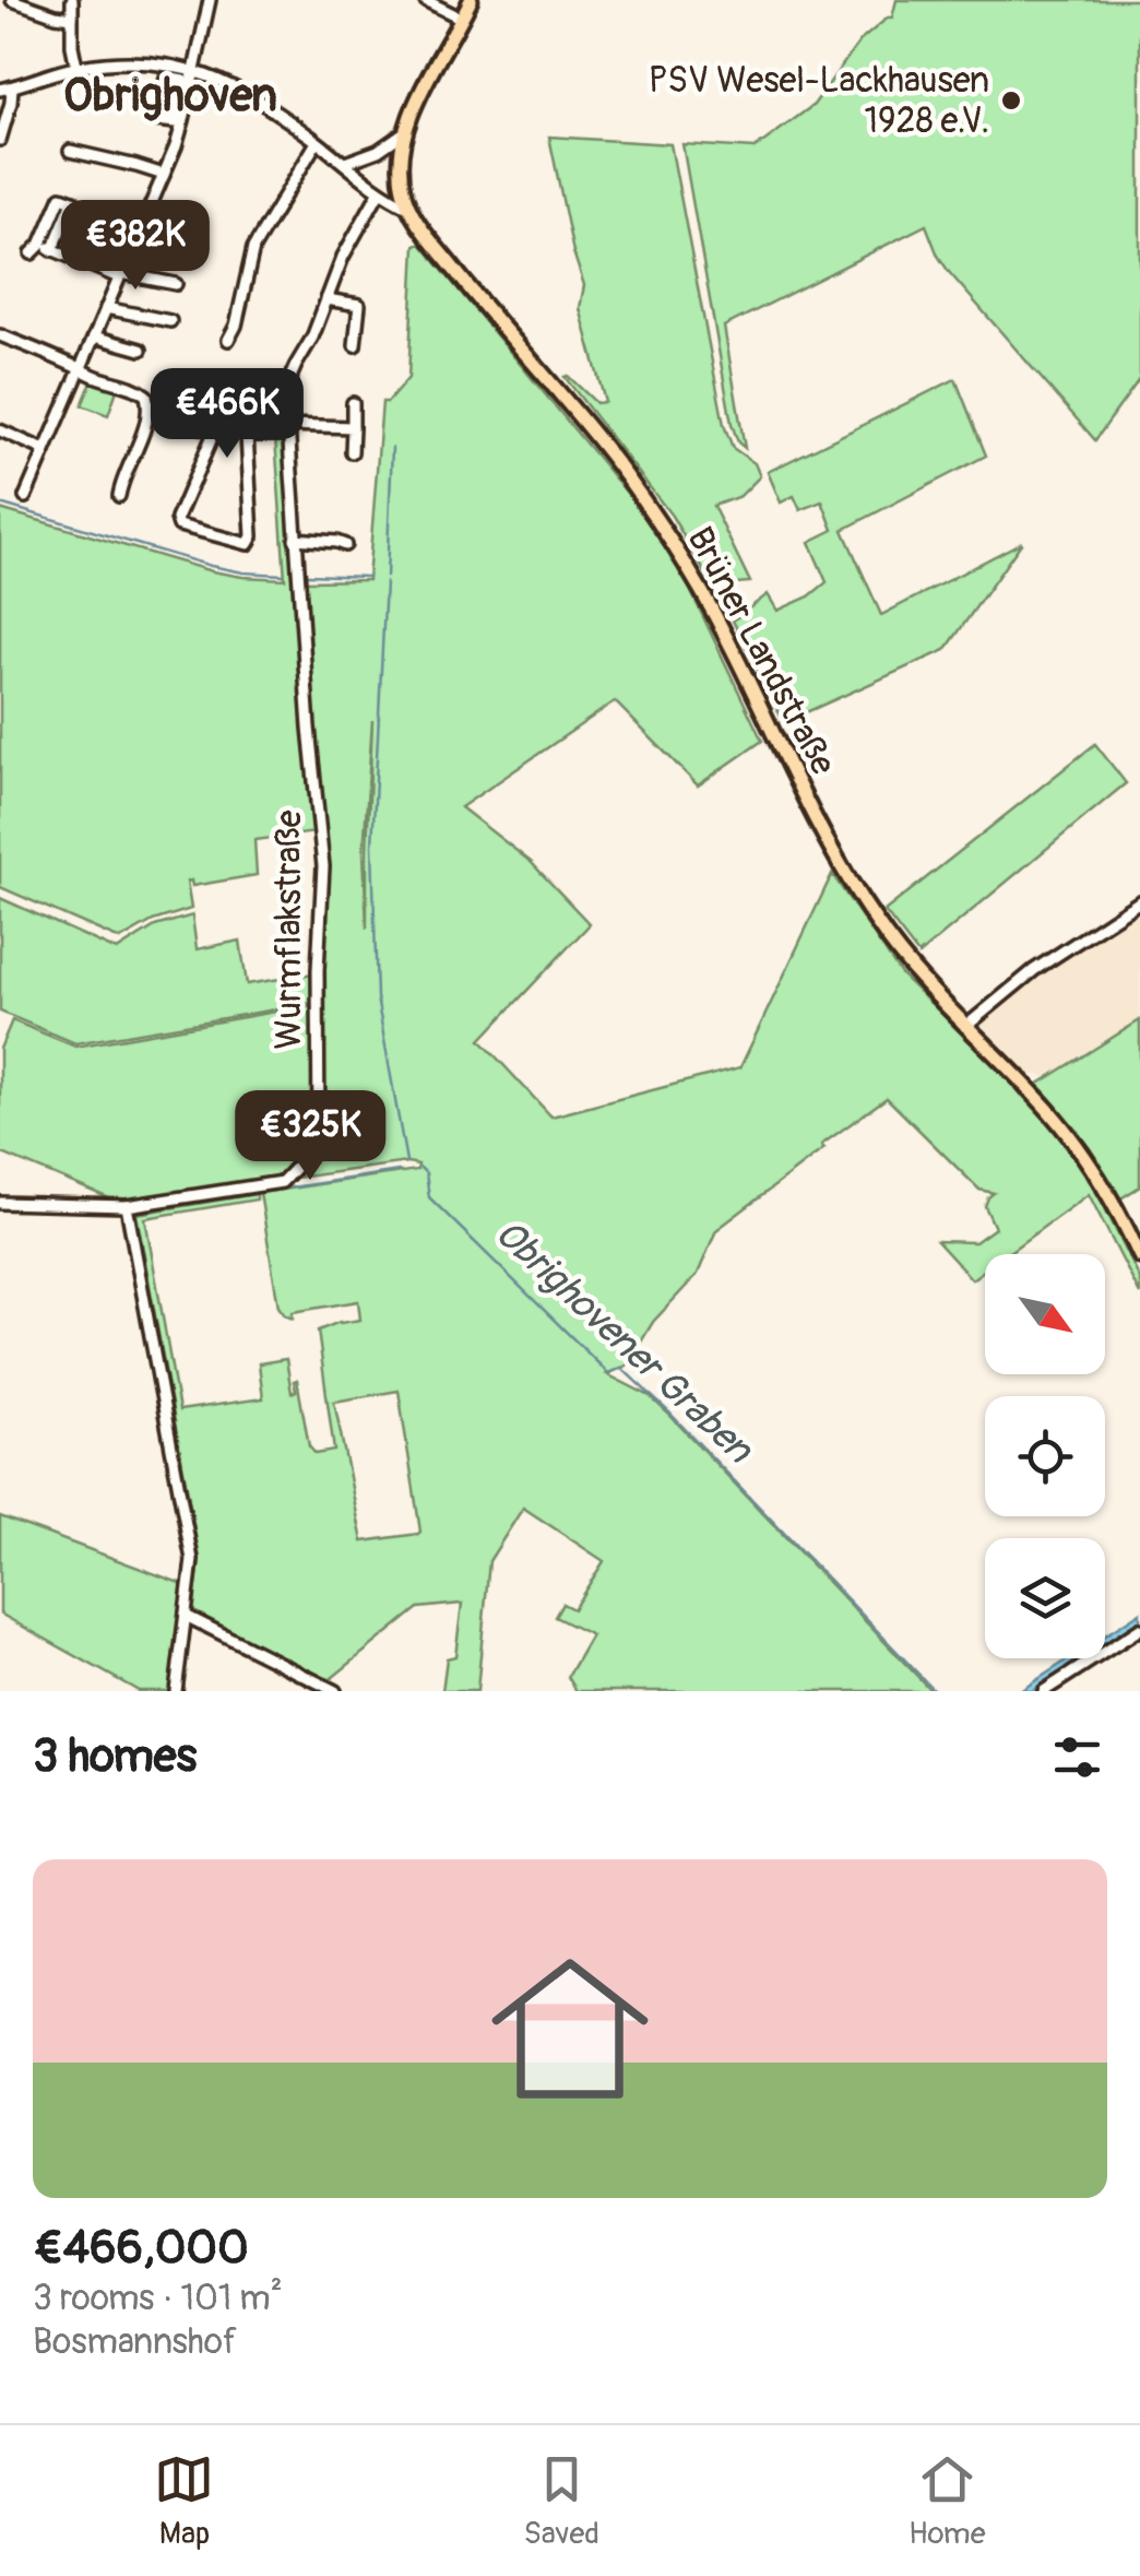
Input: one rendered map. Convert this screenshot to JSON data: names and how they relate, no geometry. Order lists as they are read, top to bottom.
{
  "streets": {
    "main road": ["Brüner Landstraße"],
    "street": ["Wurmflakstraße"]
  },
  "districts": ["Obrighoven"],
  "water": ["Obrighovener Graben"],
  "places": ["PSV Wesel-Lackhausen 1928 e.V."],
  "north": "bottom right",
  "page": {
    "price": ["€382K", "€466K", "€325K"],
    "heading": "3 homes",
    "list": [
      {
        "name": "€466,000",
        "note": "3 rooms · 101 m² · Bosmannshof"
      }
    ],
    "tabs": ["Map", "Saved", "Home"]
  }
}
